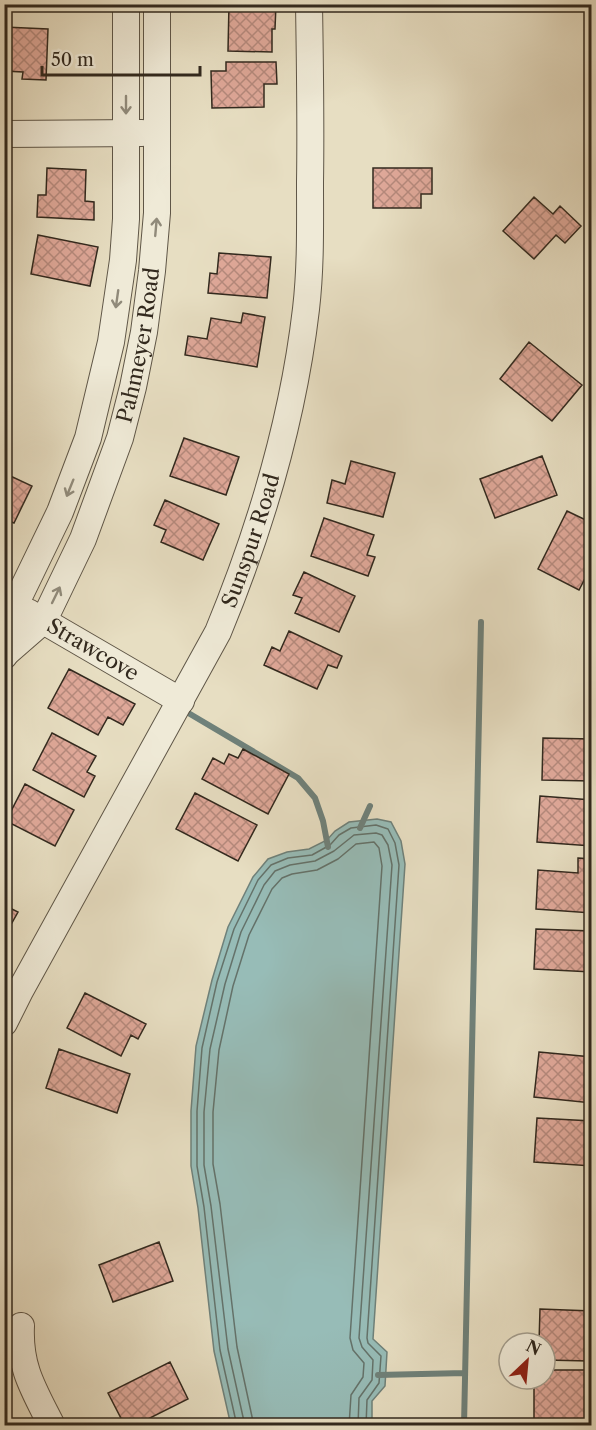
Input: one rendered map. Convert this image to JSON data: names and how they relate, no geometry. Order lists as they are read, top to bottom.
{
  "streets": {
    "street": ["Pahmeyer Road", "Sunspur Road", "Strawcove"]
  },
  "crossings": [
    ["Pahmeyer Road", "Strawcove"],
    ["Sunspur Road", "Strawcove"]
  ],
  "scale_bar": "50 m",
  "north": "top right"
}
